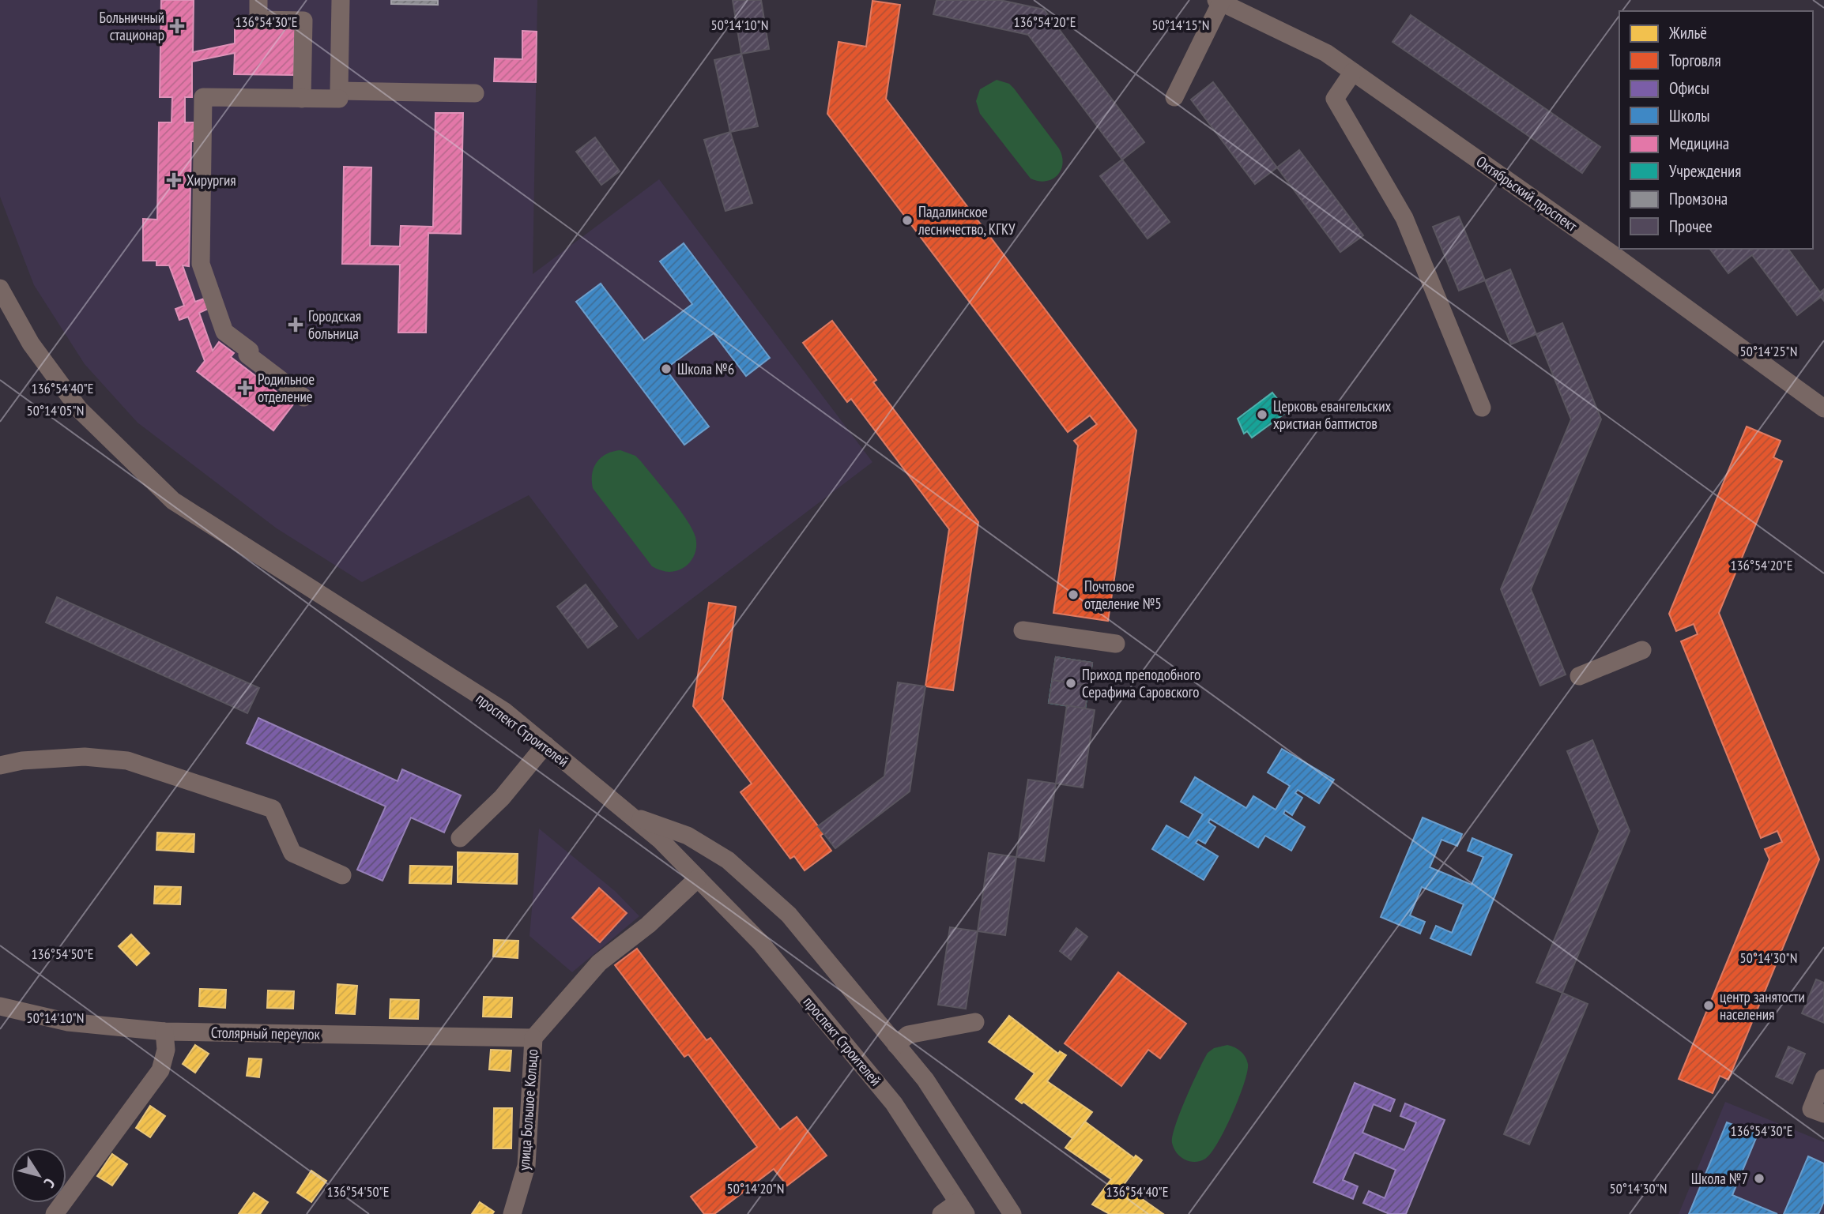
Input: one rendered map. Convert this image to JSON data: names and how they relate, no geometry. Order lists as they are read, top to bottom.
{
  "streets": {
    "street": [
      "Октябрьский проспект",
      "проспект Строителей",
      "Столярный переулок",
      "улица Большое Кольцо"
    ]
  },
  "crossings": [
    ["Столярный переулок", "улица Большое Кольцо"]
  ],
  "places": {
    "health": [
      "Больничный стационар",
      "Хирургия",
      "Городская больница",
      "Родильное отделение"
    ],
    "other": [
      "Падалинское лесничество, КГКУ",
      "Школа №6",
      "Церковь евангельских христиан баптистов",
      "Почтовое отделение №5",
      "Приход преподобного Серафима Саровского",
      "центр занятости населения",
      "Школа №7"
    ]
  },
  "legend": [
    "Жильё",
    "Торговля",
    "Офисы",
    "Школы",
    "Медицина",
    "Учреждения",
    "Промзона",
    "Прочее"
  ],
  "north": "bottom right",
  "coordinates": [
    "136°54'30\"E",
    "136°54'20\"E",
    "50°14'10\"N",
    "50°14'15\"N",
    "50°14'25\"N",
    "136°54'40\"E",
    "50°14'05\"N",
    "136°54'50\"E",
    "50°14'30\"N",
    "50°14'20\"N"
  ]
}
